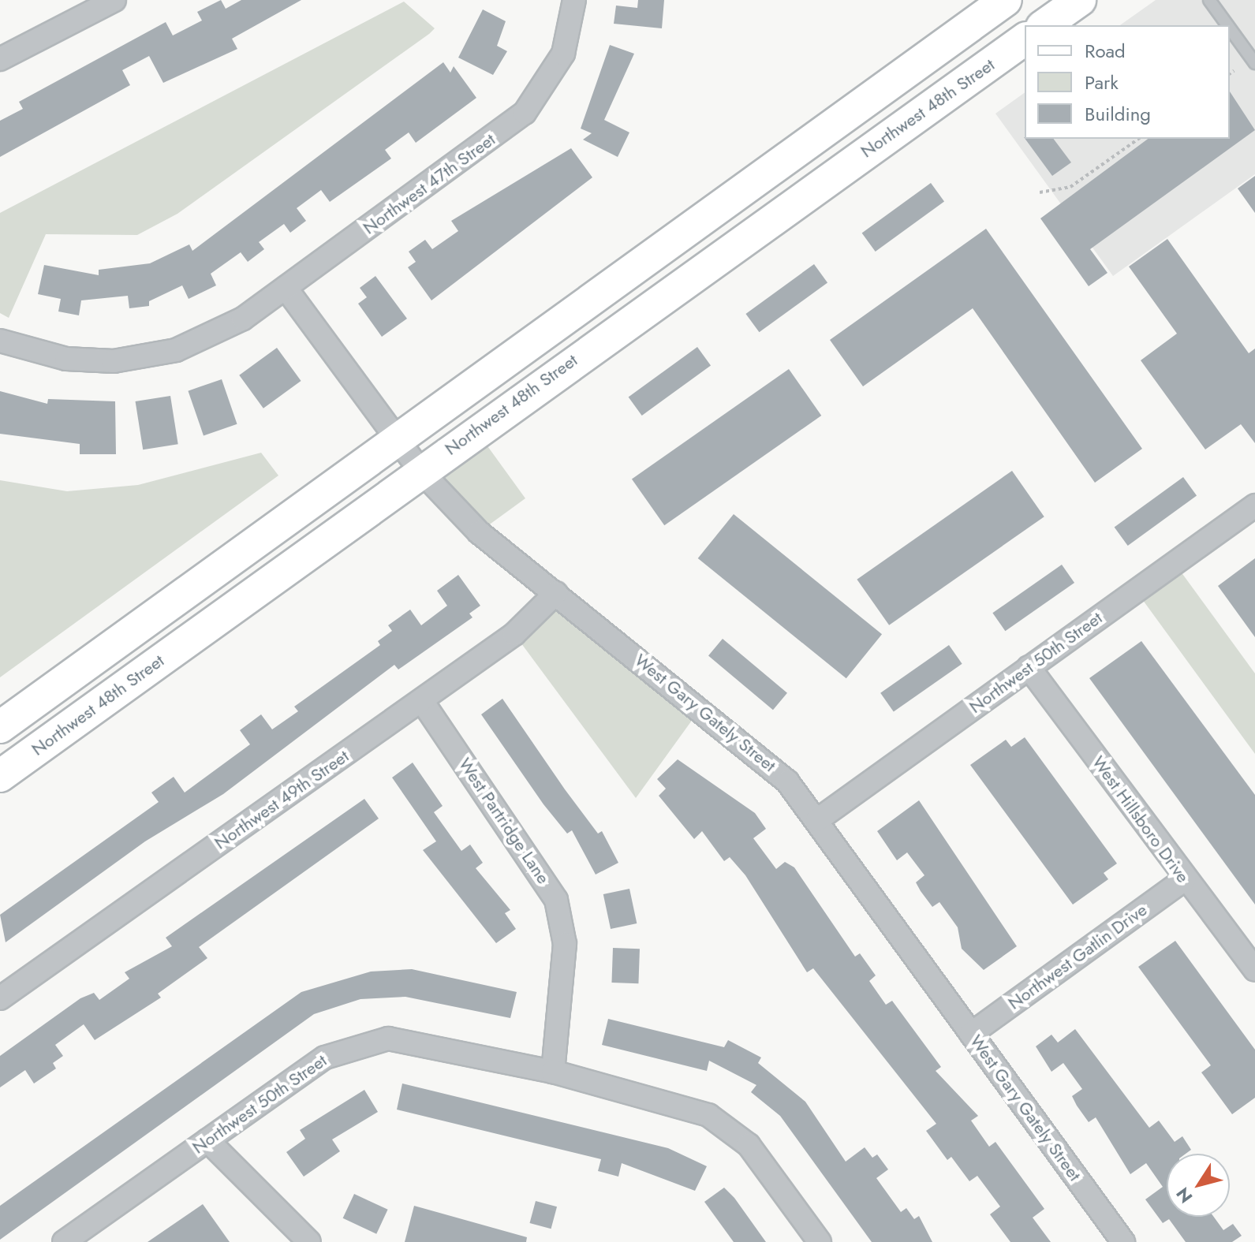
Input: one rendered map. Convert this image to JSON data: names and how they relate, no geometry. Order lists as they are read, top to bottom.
{
  "streets": {
    "main road": ["Northwest 48th Street"],
    "street": [
      "Northwest 47th Street",
      "Northwest 50th Street",
      "West Gary Gately Street",
      "Northwest 49th Street",
      "West Hillsboro Drive",
      "West Partridge Lane",
      "Northwest Gatlin Drive"
    ]
  },
  "crossings": [
    ["Northwest 48th Street", "West Gary Gately Street"],
    ["Northwest 47th Street", "West Gary Gately Street"],
    ["Northwest 50th Street", "West Gary Gately Street"],
    ["Northwest 50th Street", "West Hillsboro Drive"],
    ["Northwest 50th Street", "West Partridge Lane"],
    ["West Gary Gately Street", "Northwest 49th Street"],
    ["West Gary Gately Street", "Northwest Gatlin Drive"],
    ["Northwest 49th Street", "West Partridge Lane"],
    ["West Hillsboro Drive", "Northwest Gatlin Drive"]
  ],
  "legend": ["Road", "Park", "Building"],
  "north": "bottom left"
}
